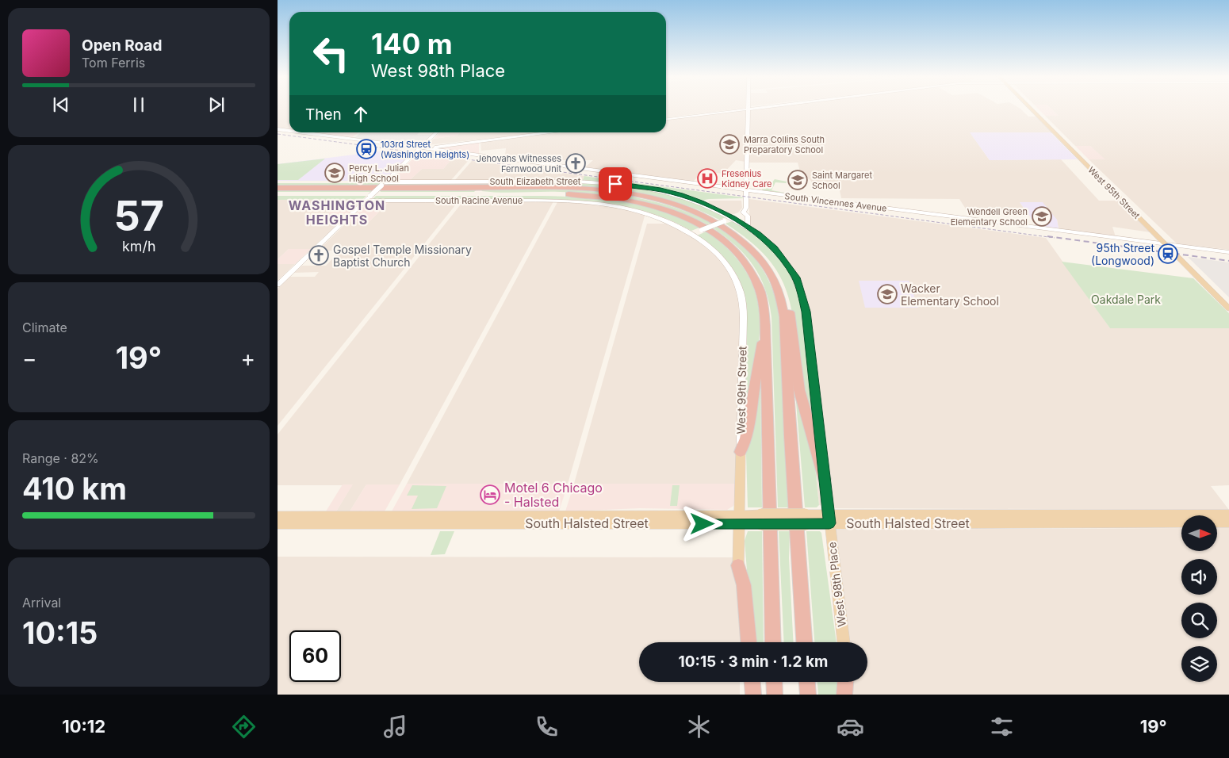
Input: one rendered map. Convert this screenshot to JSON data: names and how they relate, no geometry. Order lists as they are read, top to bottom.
{
  "streets": {
    "main road": [
      "South Elizabeth Street",
      "West 95th Street",
      "South Racine Avenue",
      "South Vincennes Avenue",
      "West 99th Street",
      "South Halsted Street",
      "West 98th Place"
    ]
  },
  "crossings": [
    ["South Elizabeth Street", "West 98th Place"],
    ["West 95th Street", "South Vincennes Avenue"],
    ["South Racine Avenue", "West 99th Street"],
    ["West 99th Street", "South Halsted Street"],
    ["South Halsted Street", "West 98th Place"]
  ],
  "districts": ["WASHINGTON HEIGHTS"],
  "parks": ["Oakdale Park"],
  "places": {
    "school or university": [
      "Marra Collins South Preparatory School",
      "Percy L. Julian High School",
      "Saint Margaret School",
      "Wendell Green Elementary School",
      "Wacker Elementary School"
    ],
    "station": ["103rd Street (Washington Heights)", "95th Street (Longwood)"],
    "church": ["Jehovahs Witnesses Fernwood Unit", "Gospel Temple Missionary Baptist Church"],
    "hospital": ["Fresenius Kidney Care"],
    "hotel": ["Motel 6 Chicago - Halsted"]
  },
  "north": "right",
  "page": {
    "turn": ["140 m", "West 98th Place"],
    "song": ["Open Road", "Tom Ferris"],
    "then": "Then",
    "tile": [
      "Climate",
      ["Range · 82%", "410 km"],
      ["Arrival", "10:15"]
    ],
    "heat": ["−", "19°", "+"],
    "limit": "60",
    "trip": "10:15 · 3 min · 1.2 km",
    "tabs": ["10:12", "19°"],
    "gauge": ["57", "km/h"]
  }
}
